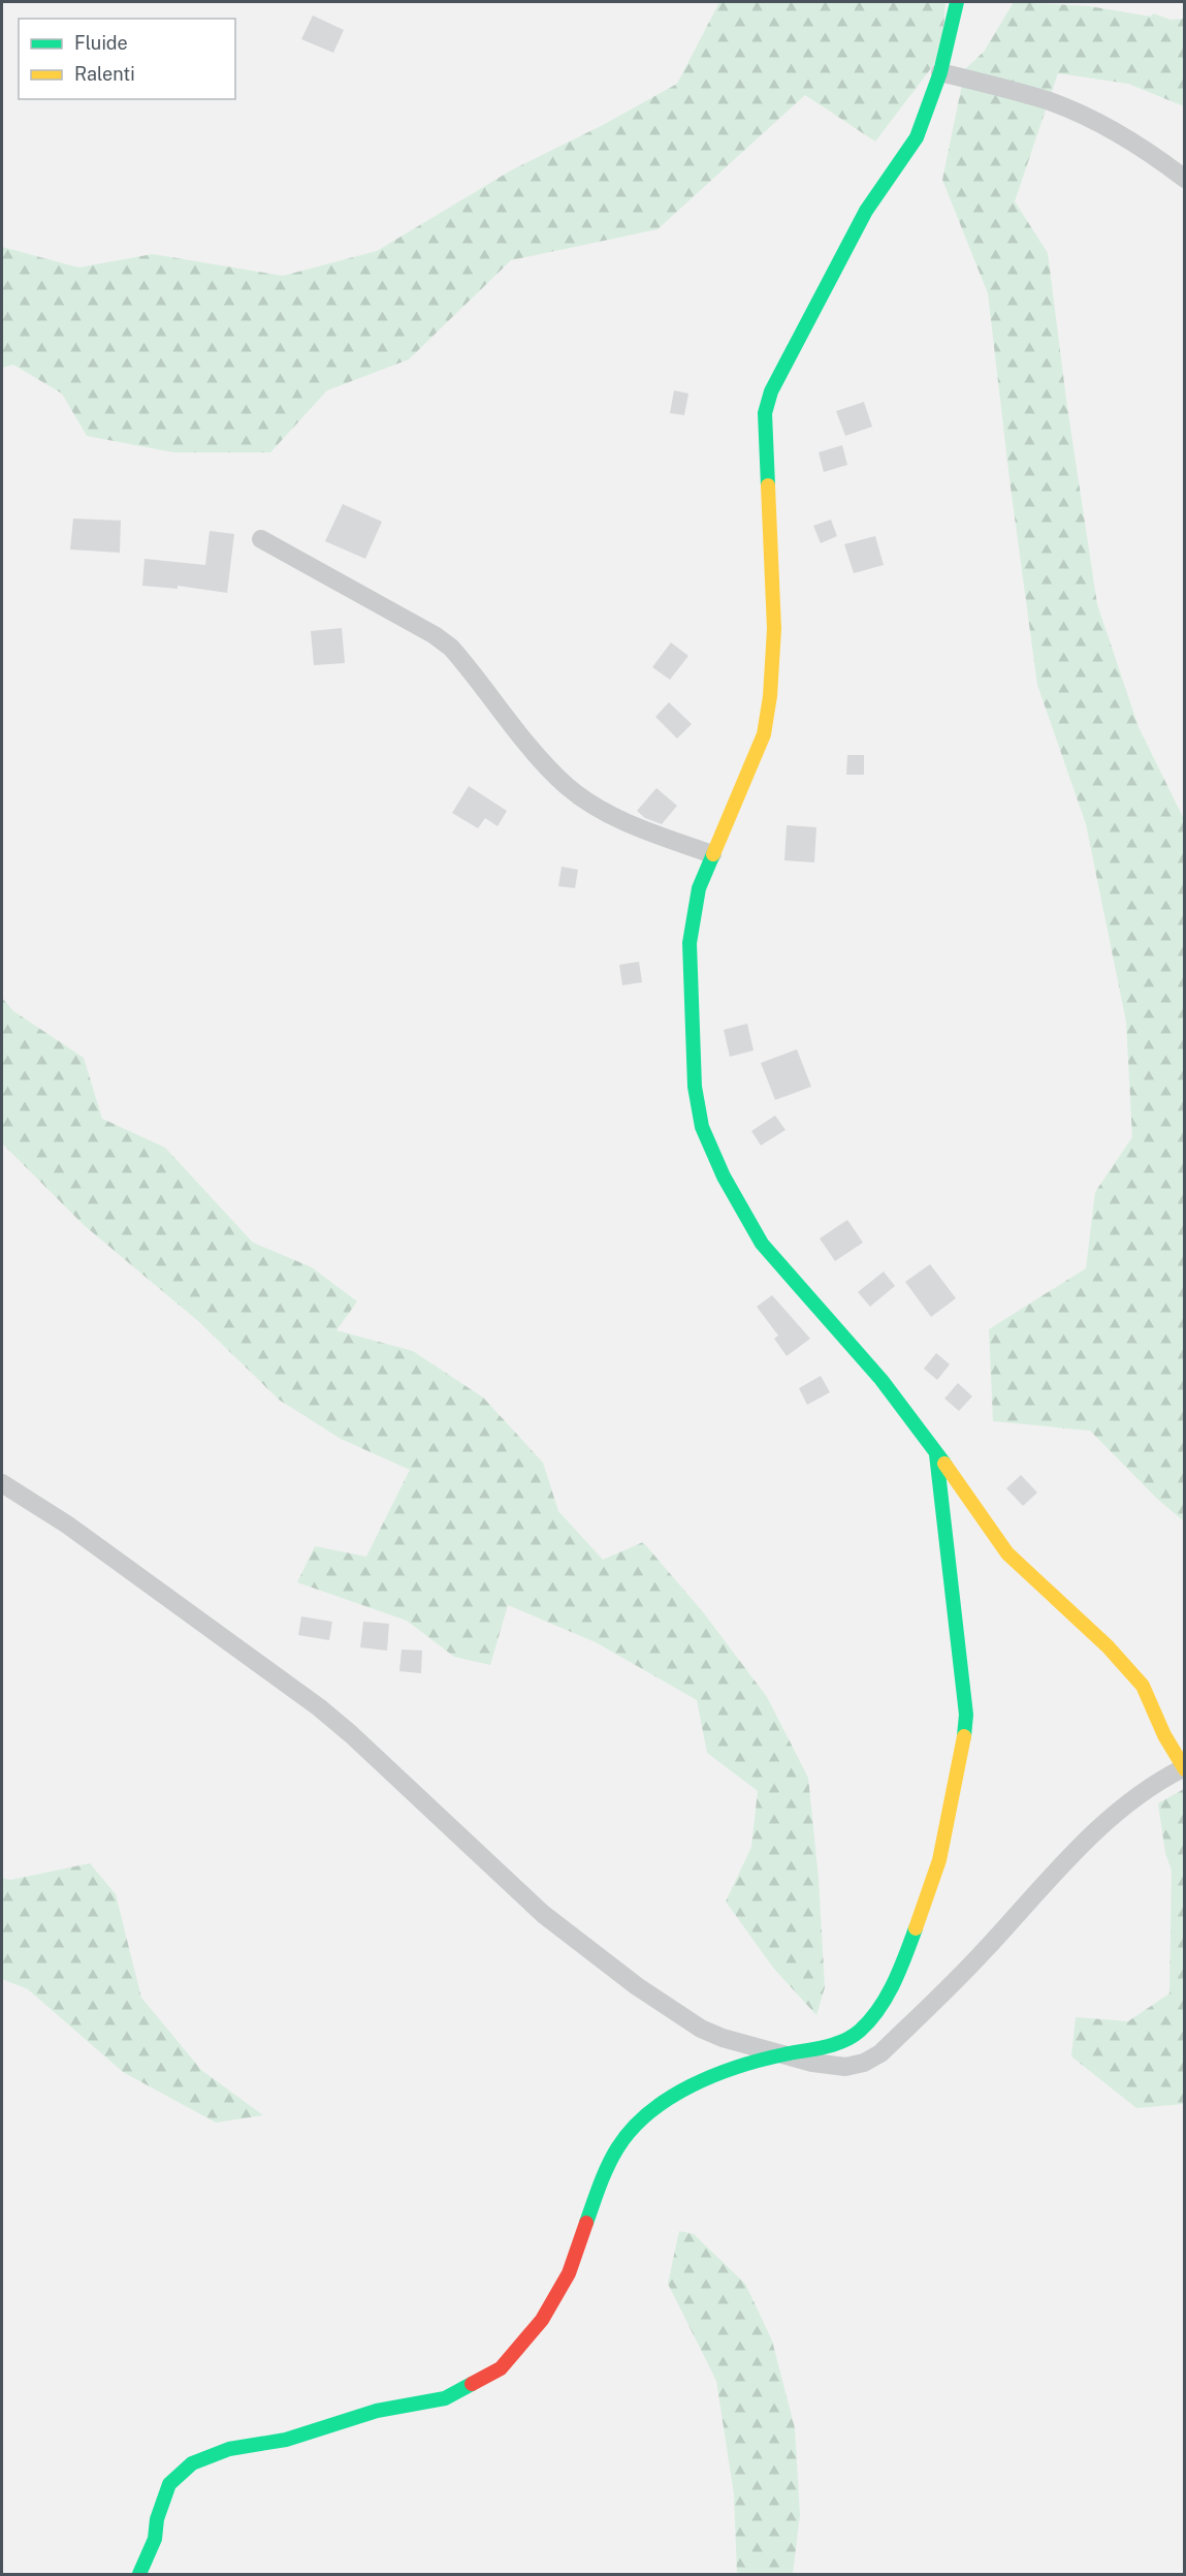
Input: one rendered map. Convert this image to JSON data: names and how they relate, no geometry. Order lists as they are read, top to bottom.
{
  "legend": ["Fluide", "Ralenti"]
}
